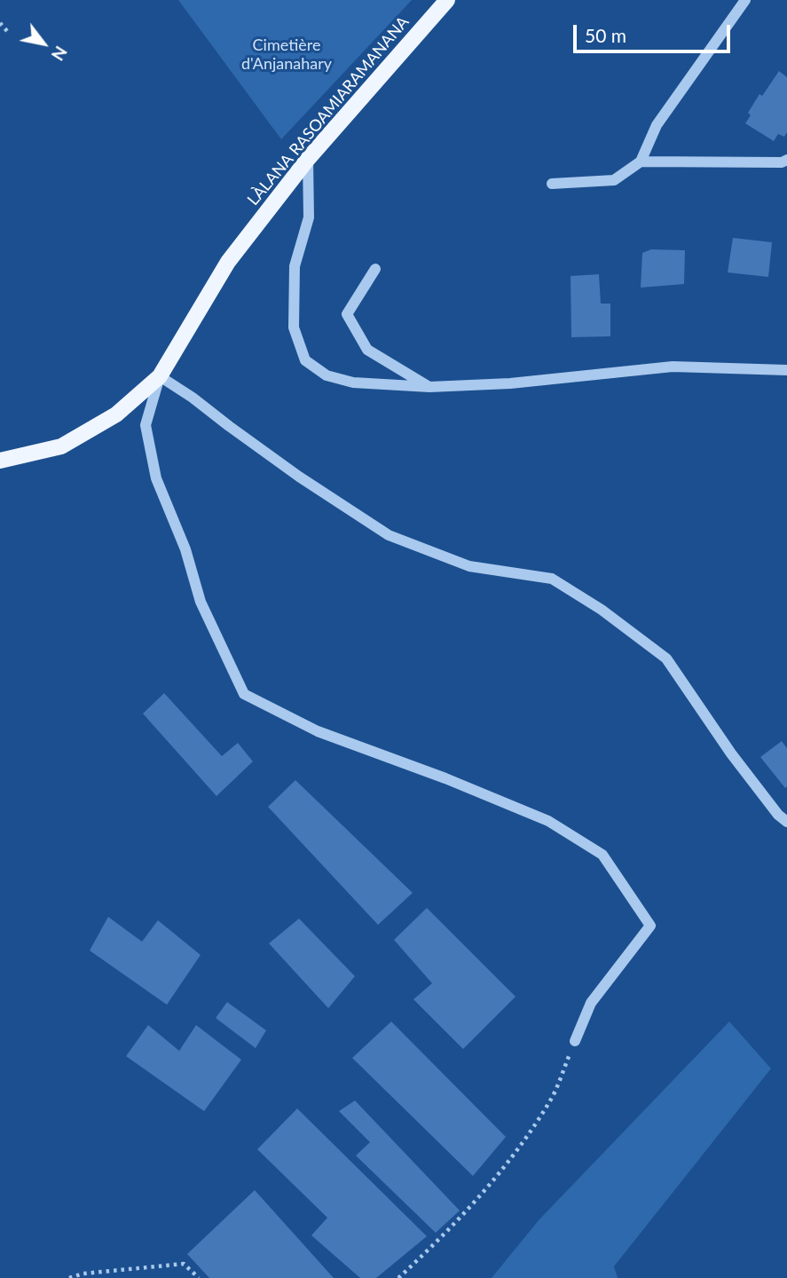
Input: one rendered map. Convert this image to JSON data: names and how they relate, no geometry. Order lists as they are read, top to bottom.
{
  "streets": {
    "main road": ["LÀLANA RASOAMIARAMANANA"]
  },
  "parks": ["Cimetière d'Anjanahary"],
  "scale_bar": "50 m",
  "north": "bottom right"
}
